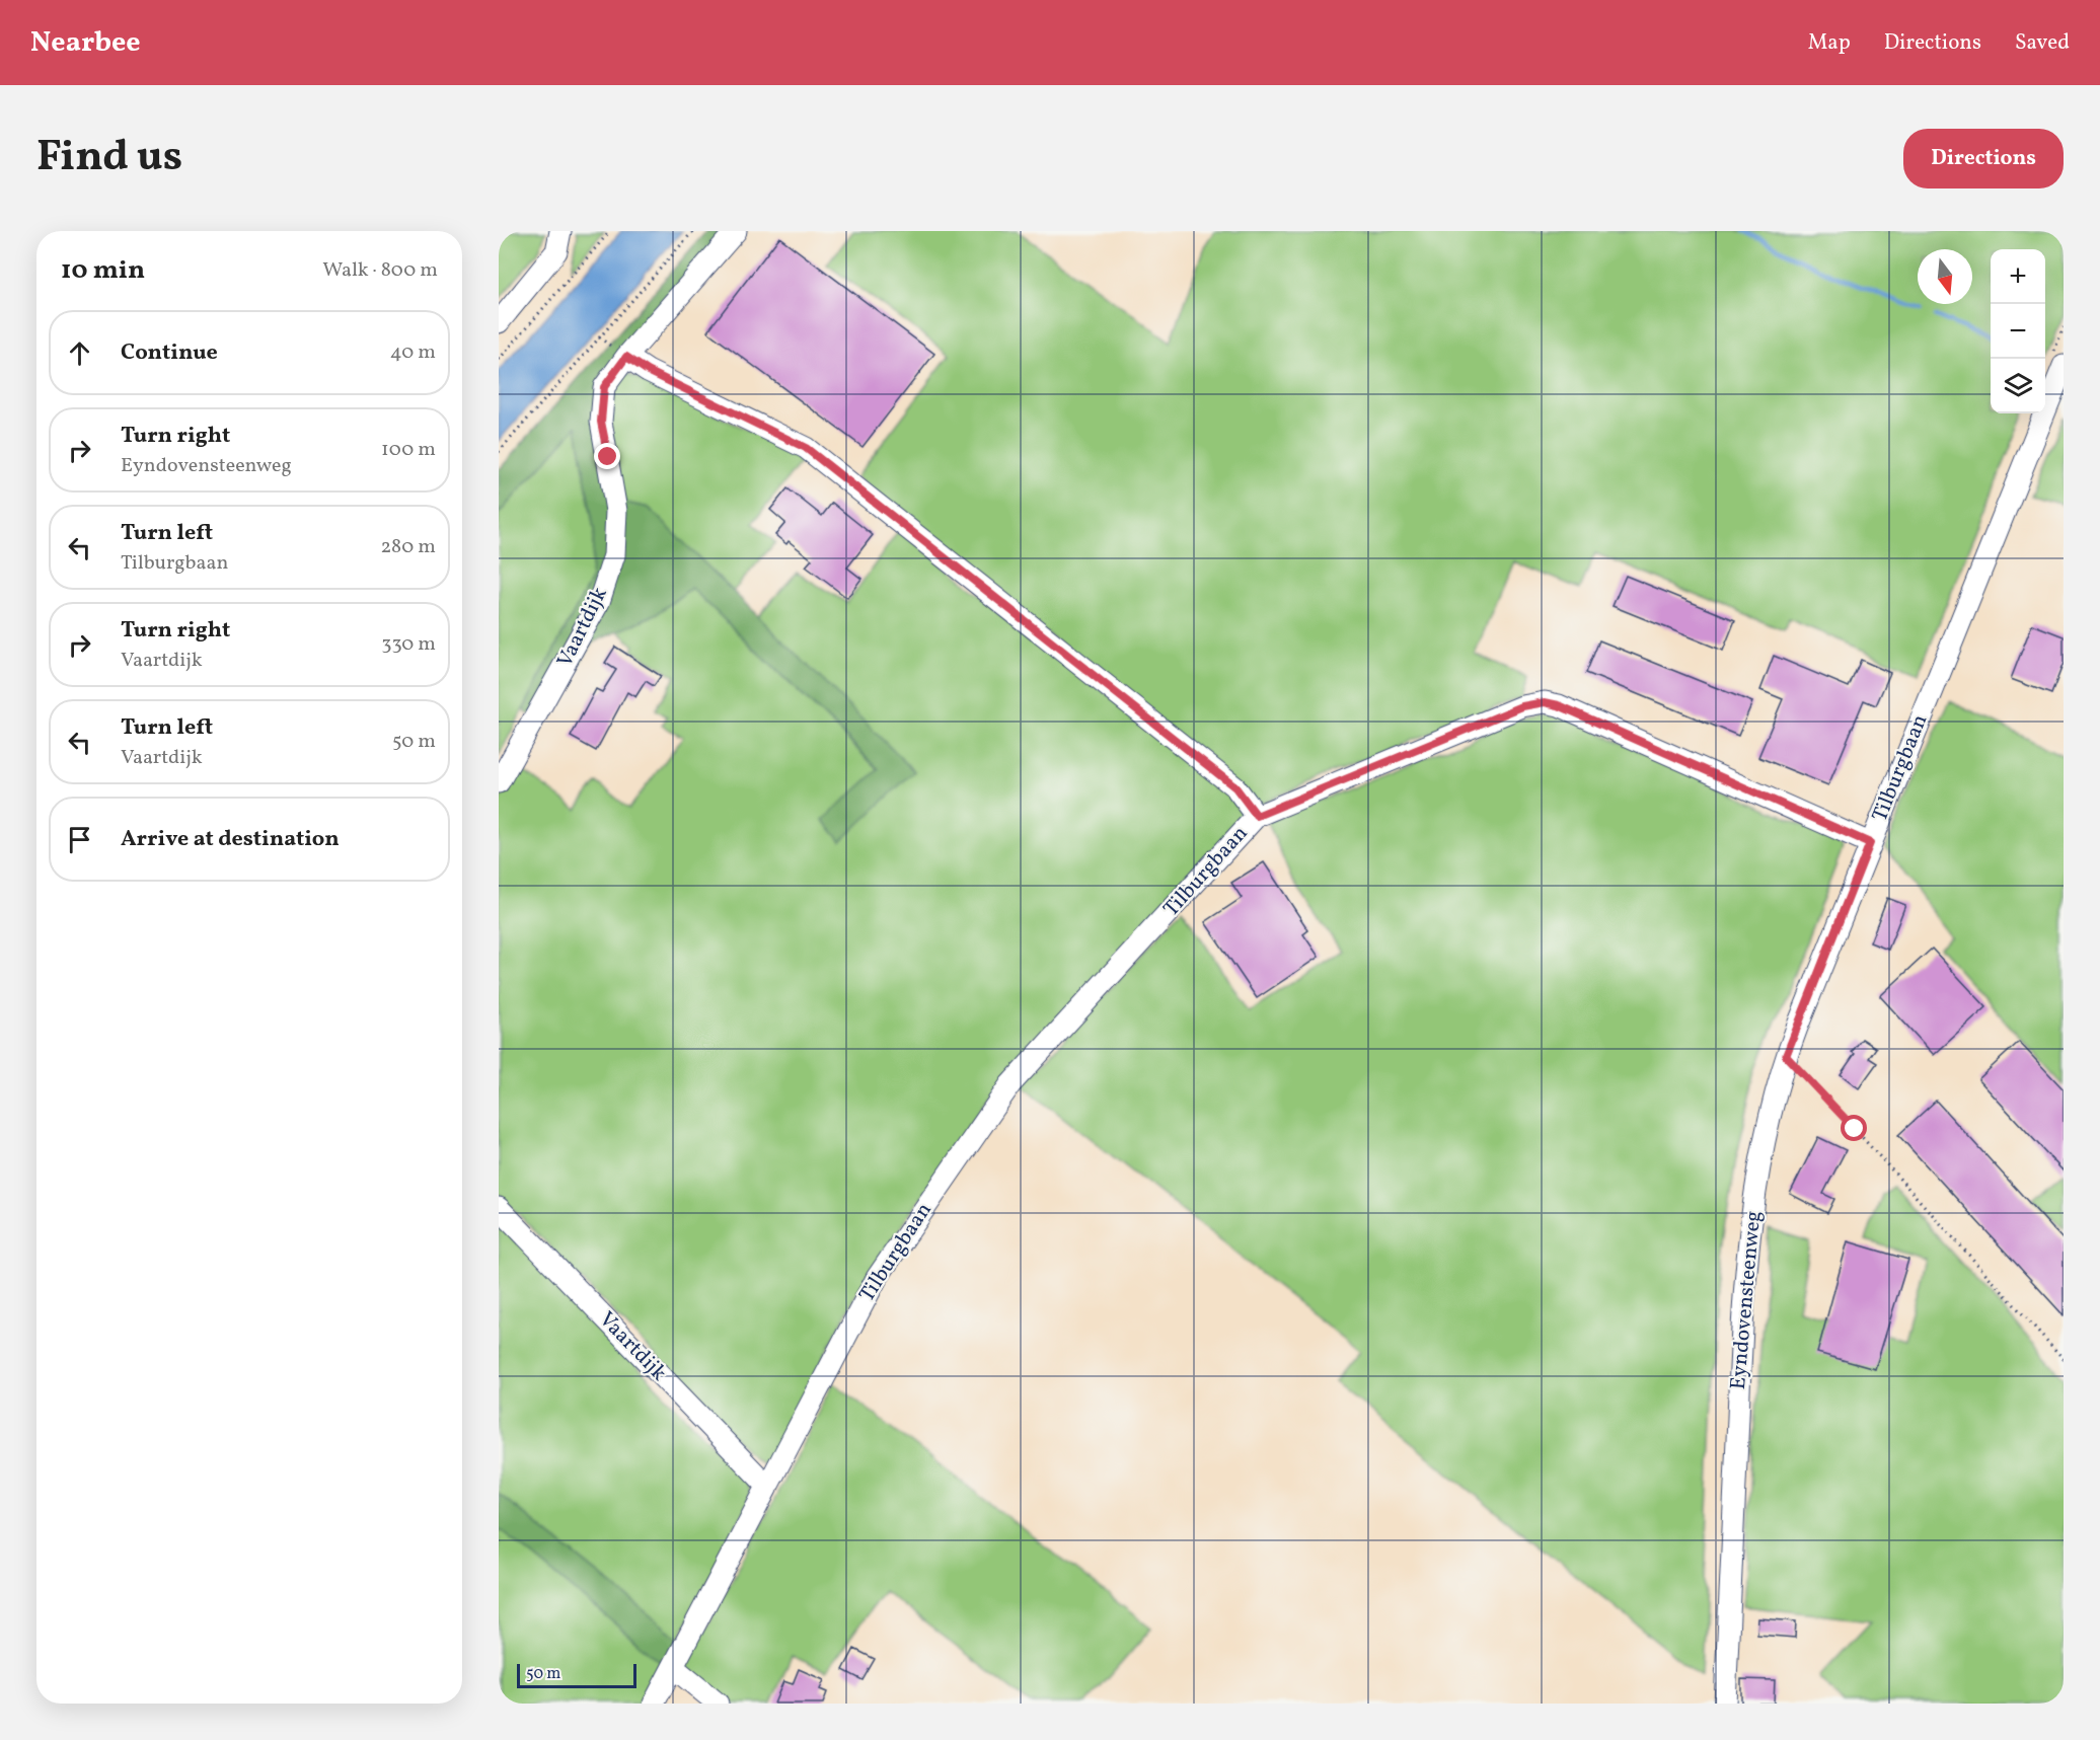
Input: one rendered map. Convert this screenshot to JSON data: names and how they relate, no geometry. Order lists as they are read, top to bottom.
{
  "streets": {
    "street": ["Vaartdijk", "Tilburgbaan", "Eyndovensteenweg"]
  },
  "crossings": [
    ["Vaartdijk", "Tilburgbaan"],
    ["Tilburgbaan", "Eyndovensteenweg"]
  ],
  "scale_bar": "50 m",
  "north": "bottom",
  "page": {
    "header": "Nearbee",
    "nav": ["Map", "Directions", "Saved"],
    "title": "Find us",
    "buttons": "Directions",
    "heading": ["10 min", "Walk · 800 m"],
    "map_buttons": ["+", "−"],
    "list": [
      ["Continue", "40 m"],
      ["Turn right", "Eyndovensteenweg", "100 m"],
      ["Turn left", "Tilburgbaan", "280 m"],
      ["Turn right", "Vaartdijk", "330 m"],
      ["Turn left", "Vaartdijk", "50 m"],
      "Arrive at destination"
    ],
    "scale": "50 m"
  }
}
